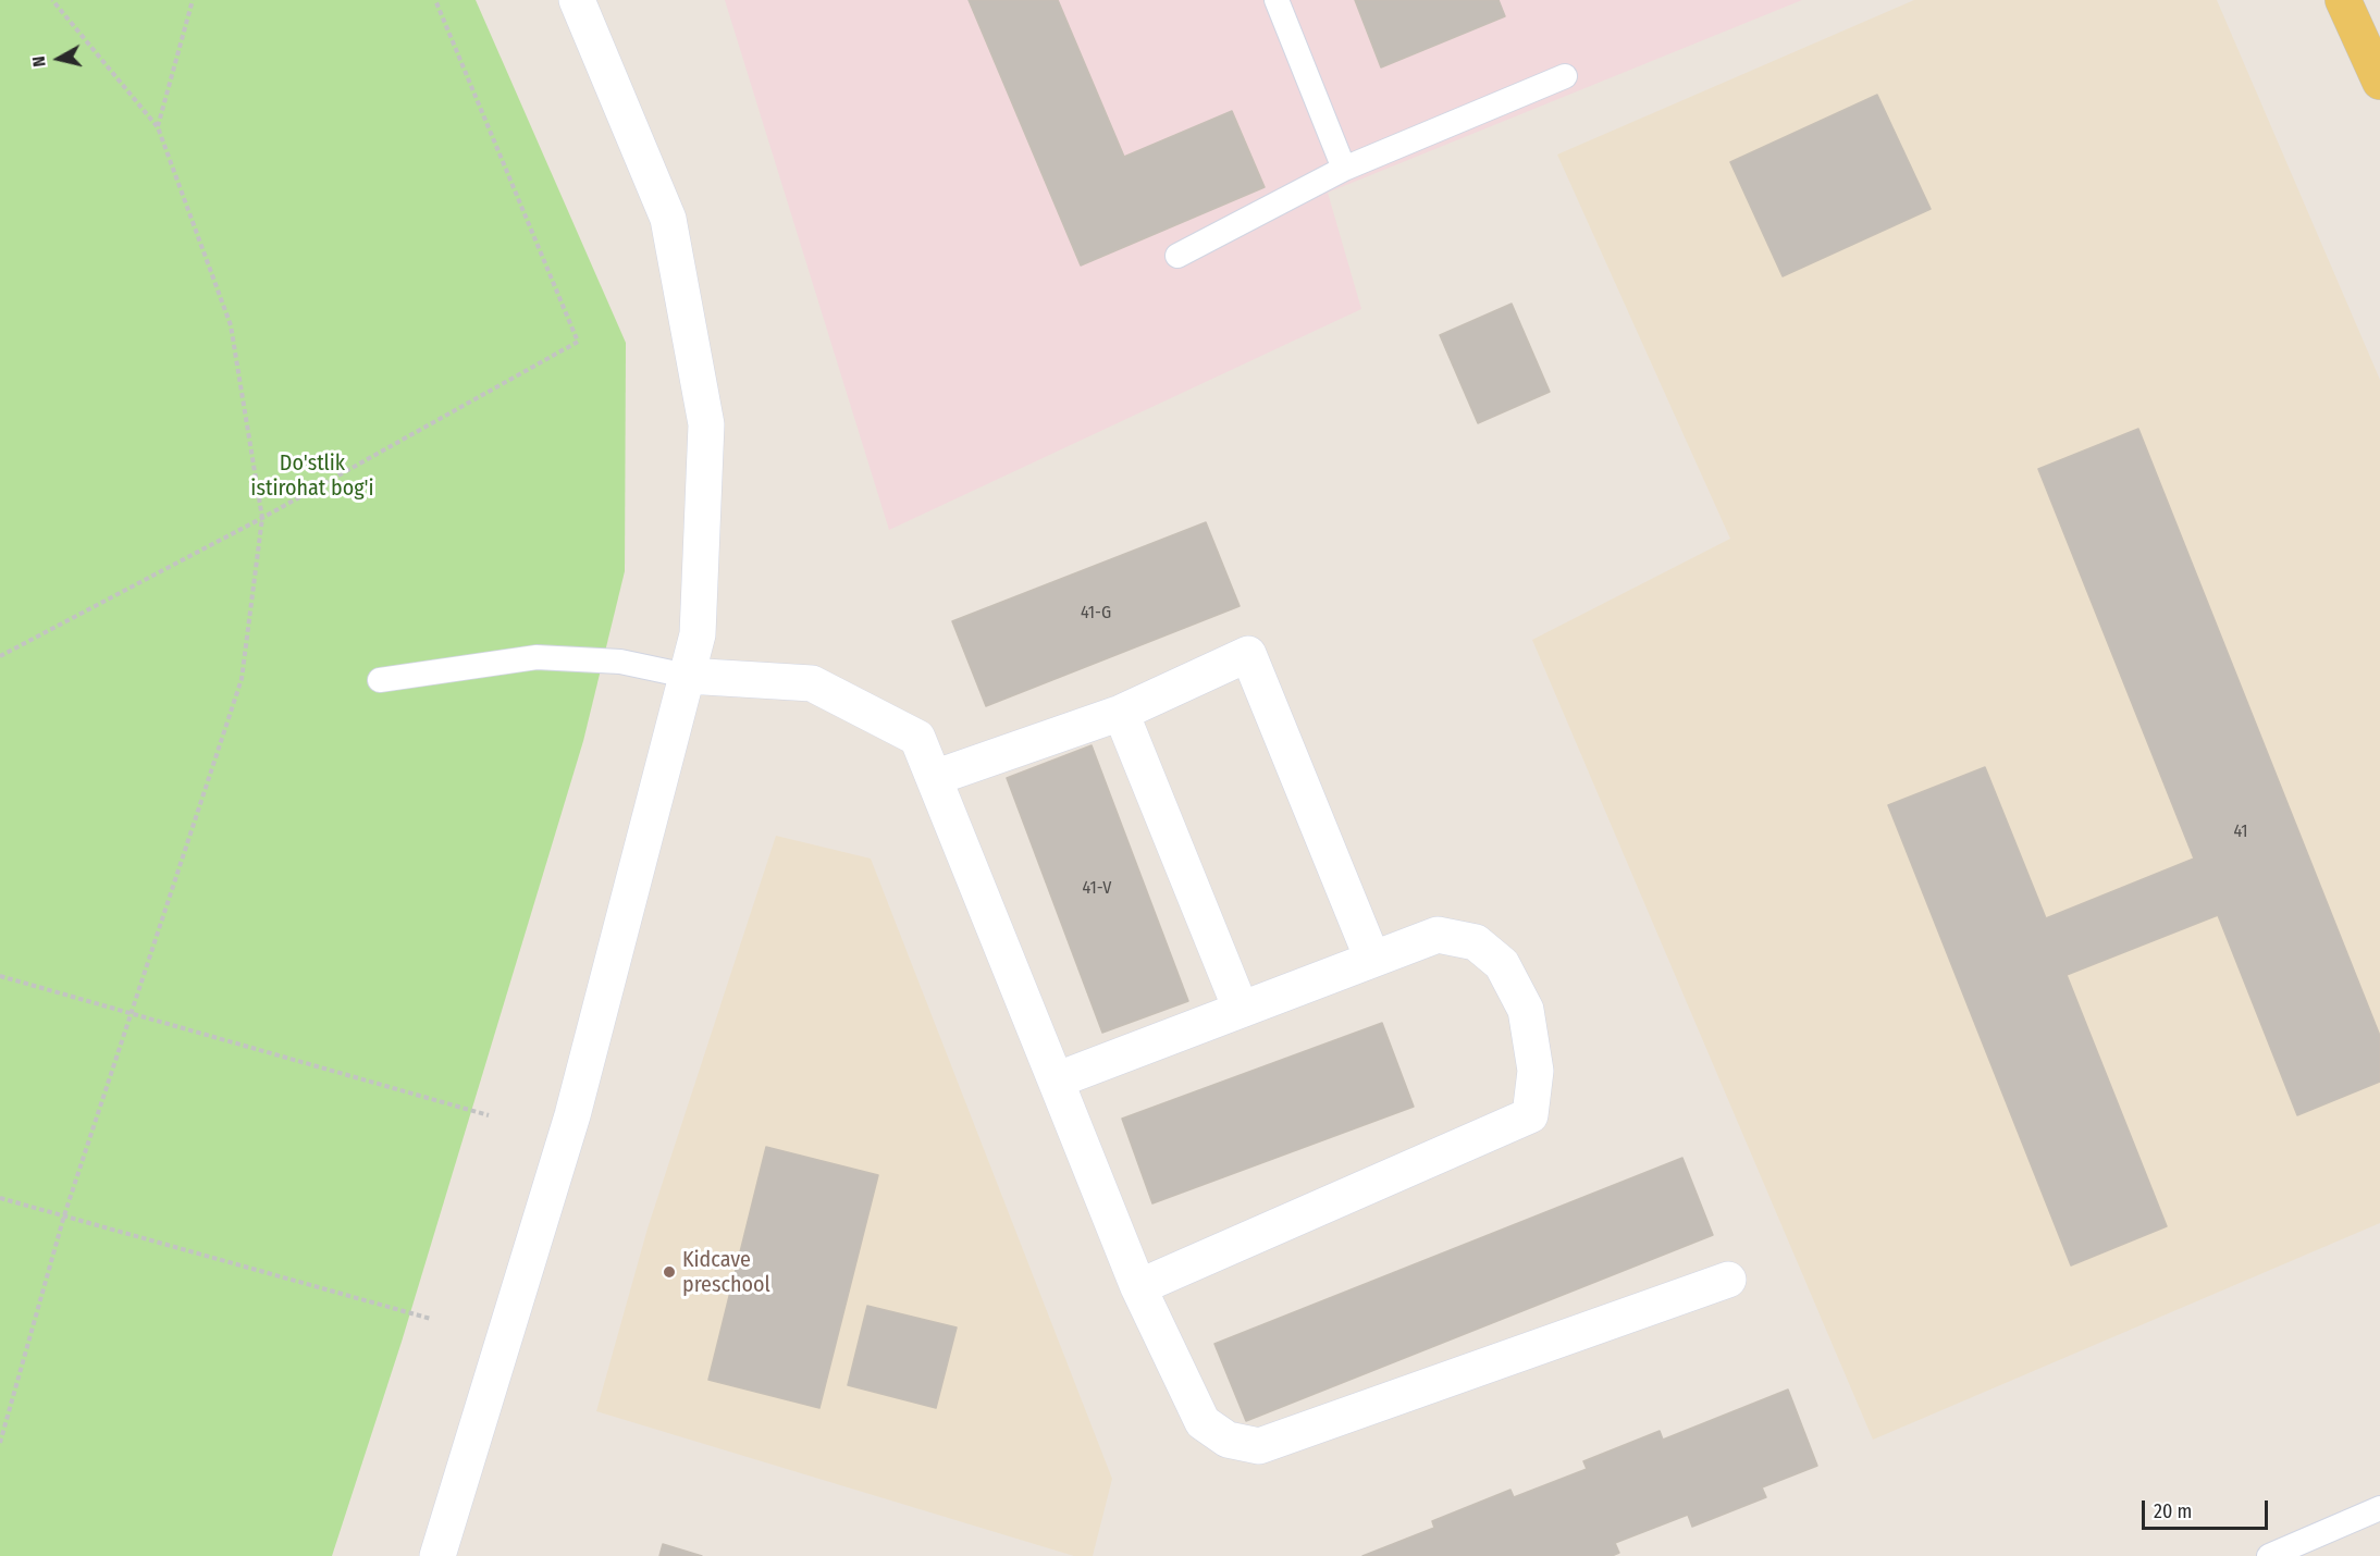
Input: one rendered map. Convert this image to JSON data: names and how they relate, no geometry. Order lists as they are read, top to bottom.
{
  "parks": ["Do'stlik istirohat bog'i"],
  "places": ["Kidcave preschool"],
  "house_numbers": ["41-G", "41", "41-V"],
  "scale_bar": "20 m",
  "north": "left"
}
